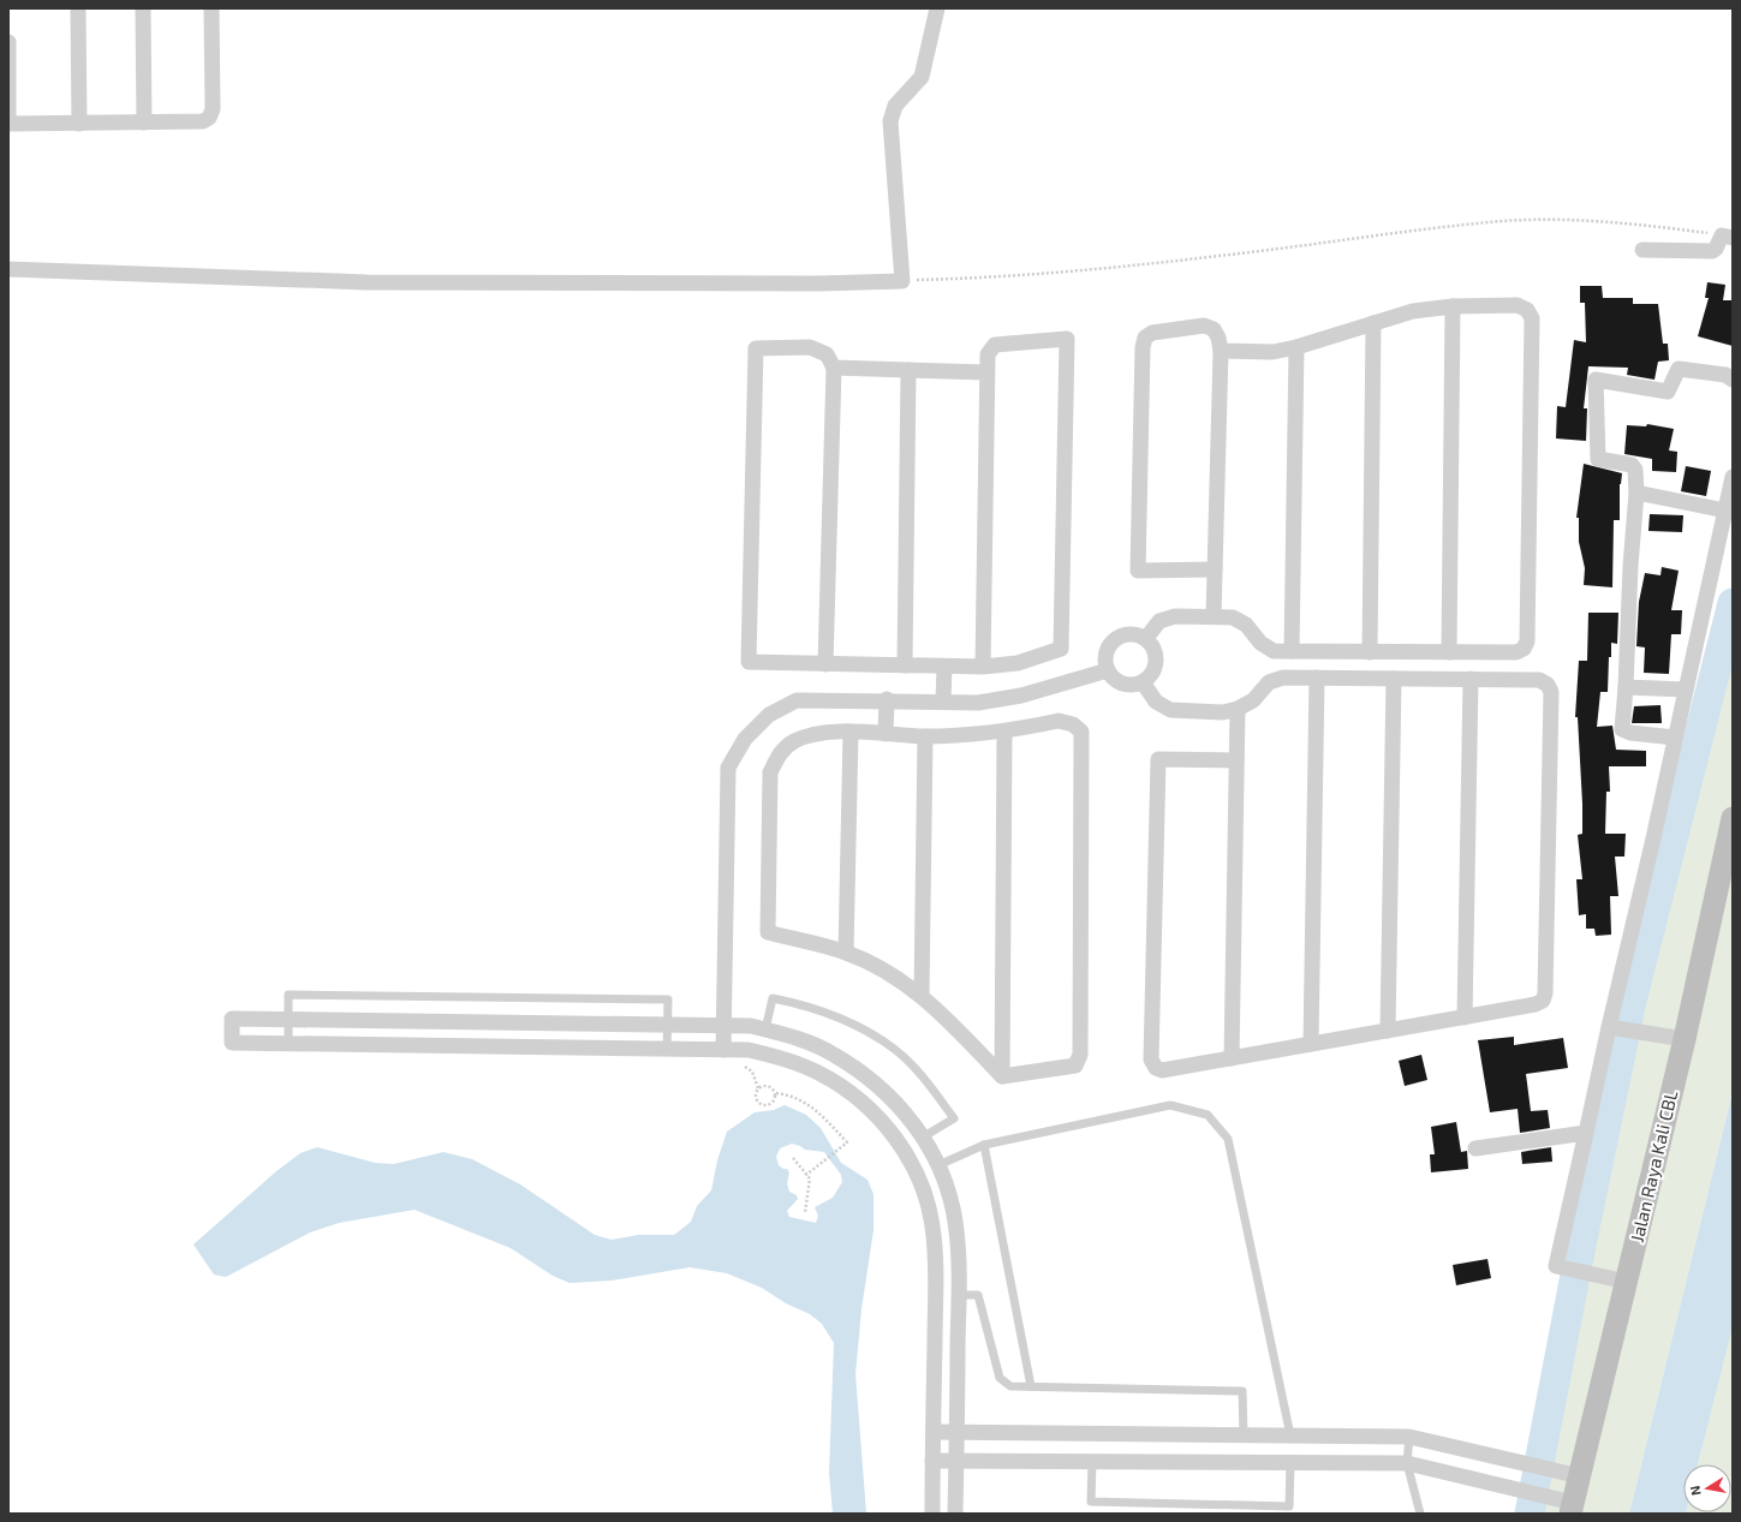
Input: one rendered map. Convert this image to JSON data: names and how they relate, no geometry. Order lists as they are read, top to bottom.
{
  "streets": {
    "main road": ["Jalan Raya Kali CBL"]
  },
  "north": "left"
}
